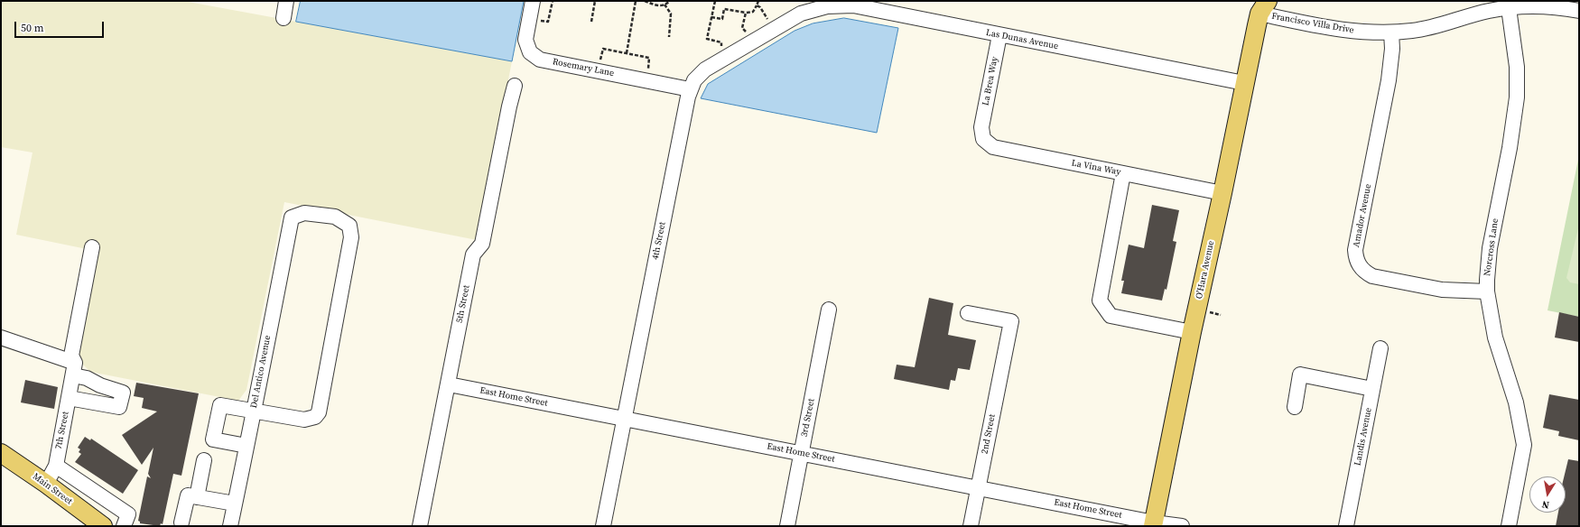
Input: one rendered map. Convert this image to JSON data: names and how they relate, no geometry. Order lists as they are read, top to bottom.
{
  "streets": {
    "main road": ["O'Hara Avenue", "Main Street"],
    "street": [
      "Francisco Villa Drive",
      "Las Dunas Avenue",
      "Rosemary Lane",
      "La Brea Way",
      "La Vina Way",
      "Amador Avenue",
      "4th Street",
      "Norcross Lane",
      "5th Street",
      "Del Antico Avenue",
      "East Home Street",
      "3rd Street",
      "7th Street",
      "2nd Street",
      "Landis Avenue"
    ]
  },
  "crossings": [
    ["Francisco Villa Drive", "Amador Avenue"],
    ["Francisco Villa Drive", "Norcross Lane"],
    ["Francisco Villa Drive", "O'Hara Avenue"],
    ["Las Dunas Avenue", "La Brea Way"],
    ["Las Dunas Avenue", "4th Street"],
    ["Las Dunas Avenue", "O'Hara Avenue"],
    ["Rosemary Lane", "4th Street"],
    ["La Brea Way", "La Vina Way"],
    ["La Vina Way", "O'Hara Avenue"],
    ["Amador Avenue", "Norcross Lane"],
    ["4th Street", "East Home Street"],
    ["O'Hara Avenue", "East Home Street"],
    ["5th Street", "East Home Street"],
    ["East Home Street", "3rd Street"],
    ["East Home Street", "2nd Street"],
    ["7th Street", "Main Street"]
  ],
  "scale_bar": "50 m",
  "north": "bottom"
}
